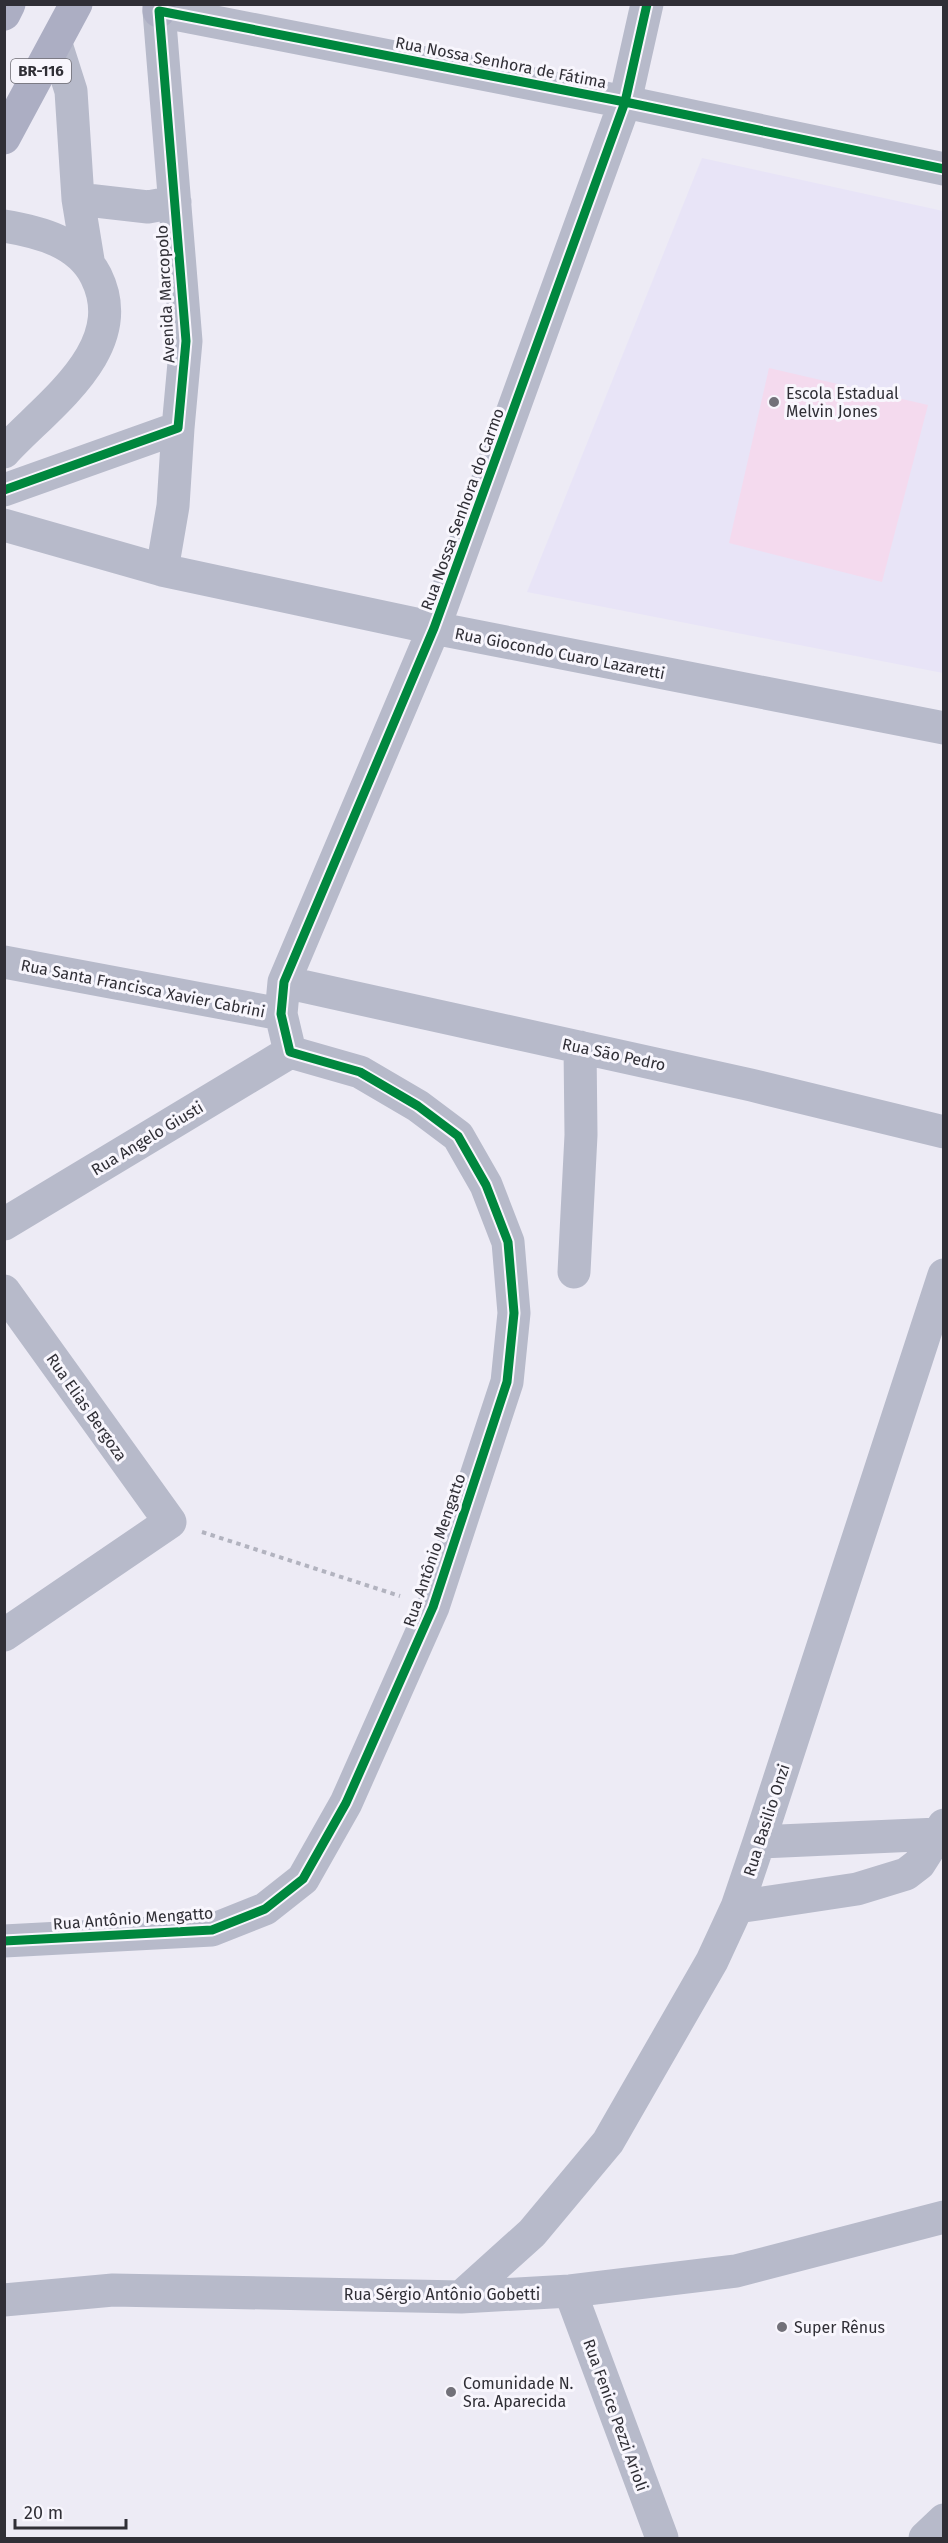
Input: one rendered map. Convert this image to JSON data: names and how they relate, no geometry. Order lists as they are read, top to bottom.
{
  "streets": {
    "highway": ["BR-116"],
    "street": [
      "Rua Nossa Senhora de Fátima",
      "Avenida Marcopolo",
      "Rua Nossa Senhora do Carmo",
      "Rua Giocondo Cuaro Lazaretti",
      "Rua Santa Francisca Xavier Cabrini",
      "Rua São Pedro",
      "Rua Angelo Giusti",
      "Rua Elias Bergoza",
      "Rua Antônio Mengatto",
      "Rua Basilio Onzi",
      "Rua Sérgio Antônio Gobetti",
      "Rua Fenice Pezzi Arioli"
    ]
  },
  "crossings": [
    ["Rua Nossa Senhora de Fátima", "Avenida Marcopolo"],
    ["Rua Nossa Senhora de Fátima", "Rua Nossa Senhora do Carmo"],
    ["Avenida Marcopolo", "Rua Giocondo Cuaro Lazaretti"],
    ["Rua Nossa Senhora do Carmo", "Rua Giocondo Cuaro Lazaretti"],
    ["Rua Nossa Senhora do Carmo", "Rua Santa Francisca Xavier Cabrini"],
    ["Rua Nossa Senhora do Carmo", "Rua São Pedro"],
    ["Rua Angelo Giusti", "Rua Antônio Mengatto"],
    ["Rua Basilio Onzi", "Rua Sérgio Antônio Gobetti"],
    ["Rua Sérgio Antônio Gobetti", "Rua Fenice Pezzi Arioli"]
  ],
  "places": ["Escola Estadual Melvin Jones", "Super Rênus", "Comunidade N. Sra. Aparecida"],
  "scale_bar": "20 m"
}
